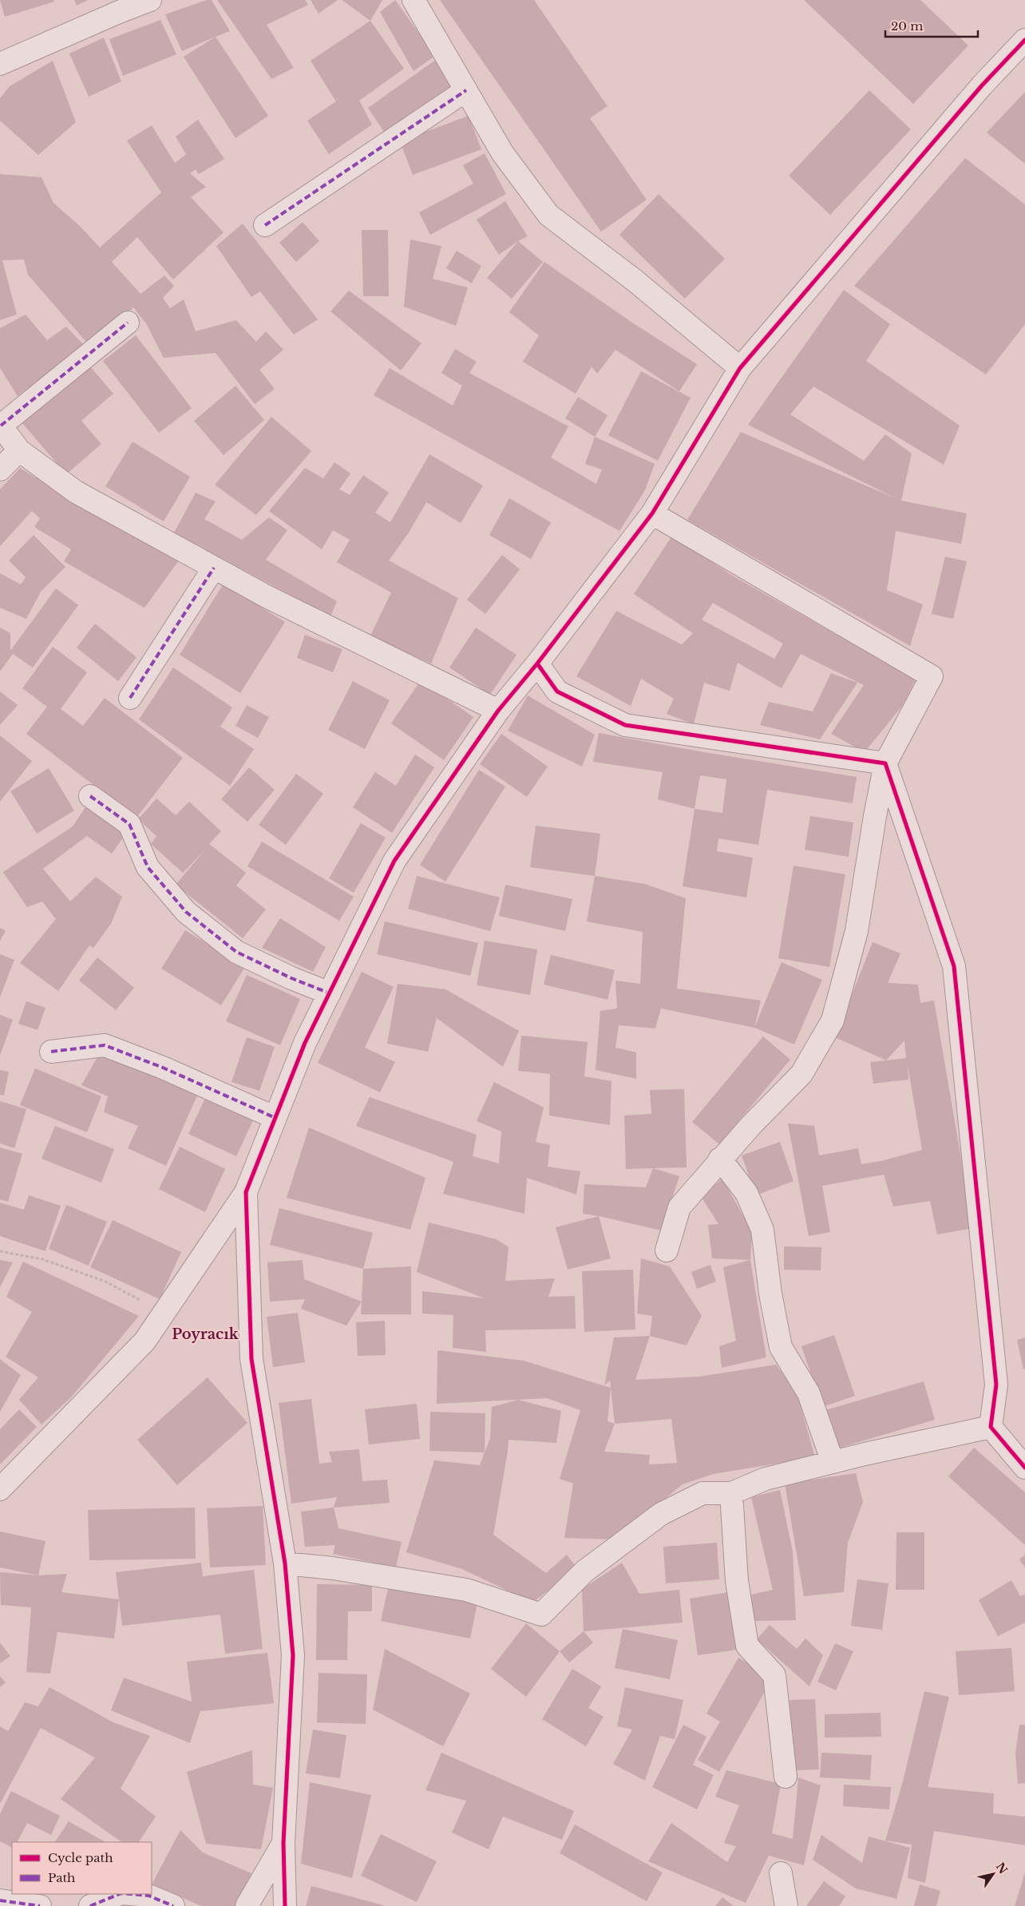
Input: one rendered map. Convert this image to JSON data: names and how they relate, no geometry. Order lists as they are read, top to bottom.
{
  "districts": ["Poyracık"],
  "legend": ["Cycle path", "Path"],
  "scale_bar": "20 m",
  "north": "top right"
}
